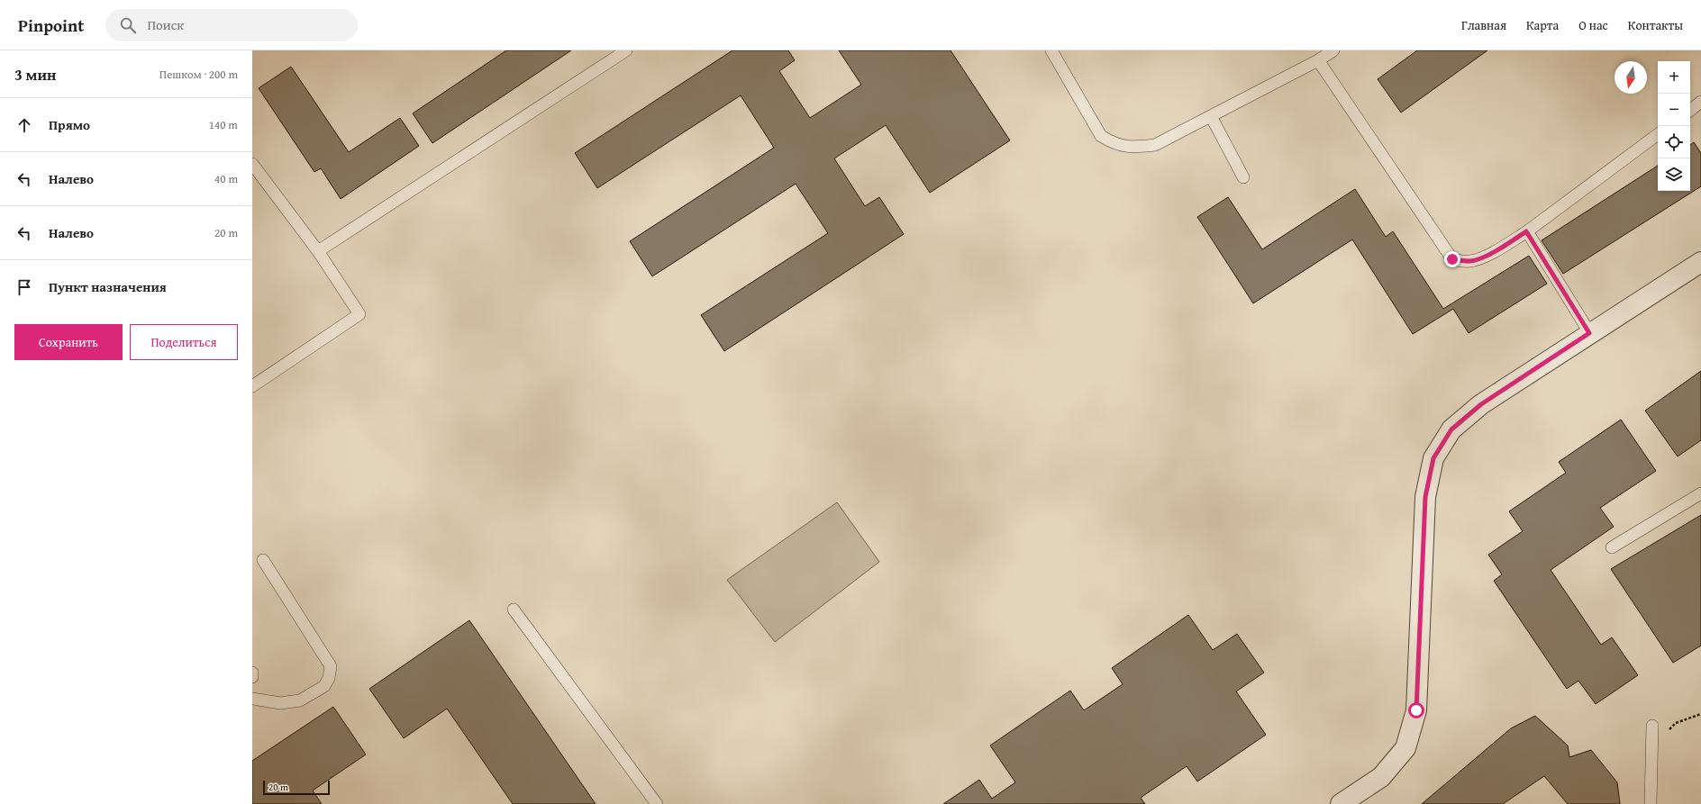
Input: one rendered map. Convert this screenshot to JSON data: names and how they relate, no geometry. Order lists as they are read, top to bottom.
{
  "scale_bar": "20 m",
  "north": "bottom",
  "page": {
    "header": "Pinpoint",
    "search": "Поиск",
    "nav": [
      "Главная",
      "Карта",
      "О нас",
      "Контакты"
    ],
    "heading": ["3 мин", "Пешком · 200 m"],
    "map_buttons": ["+", "−"],
    "list": [
      ["Прямо", "140 m"],
      ["Налево", "40 m"],
      ["Налево", "20 m"],
      "Пункт назначения"
    ],
    "buttons": ["Сохранить", "Поделиться"],
    "scale": "20 m"
  }
}
